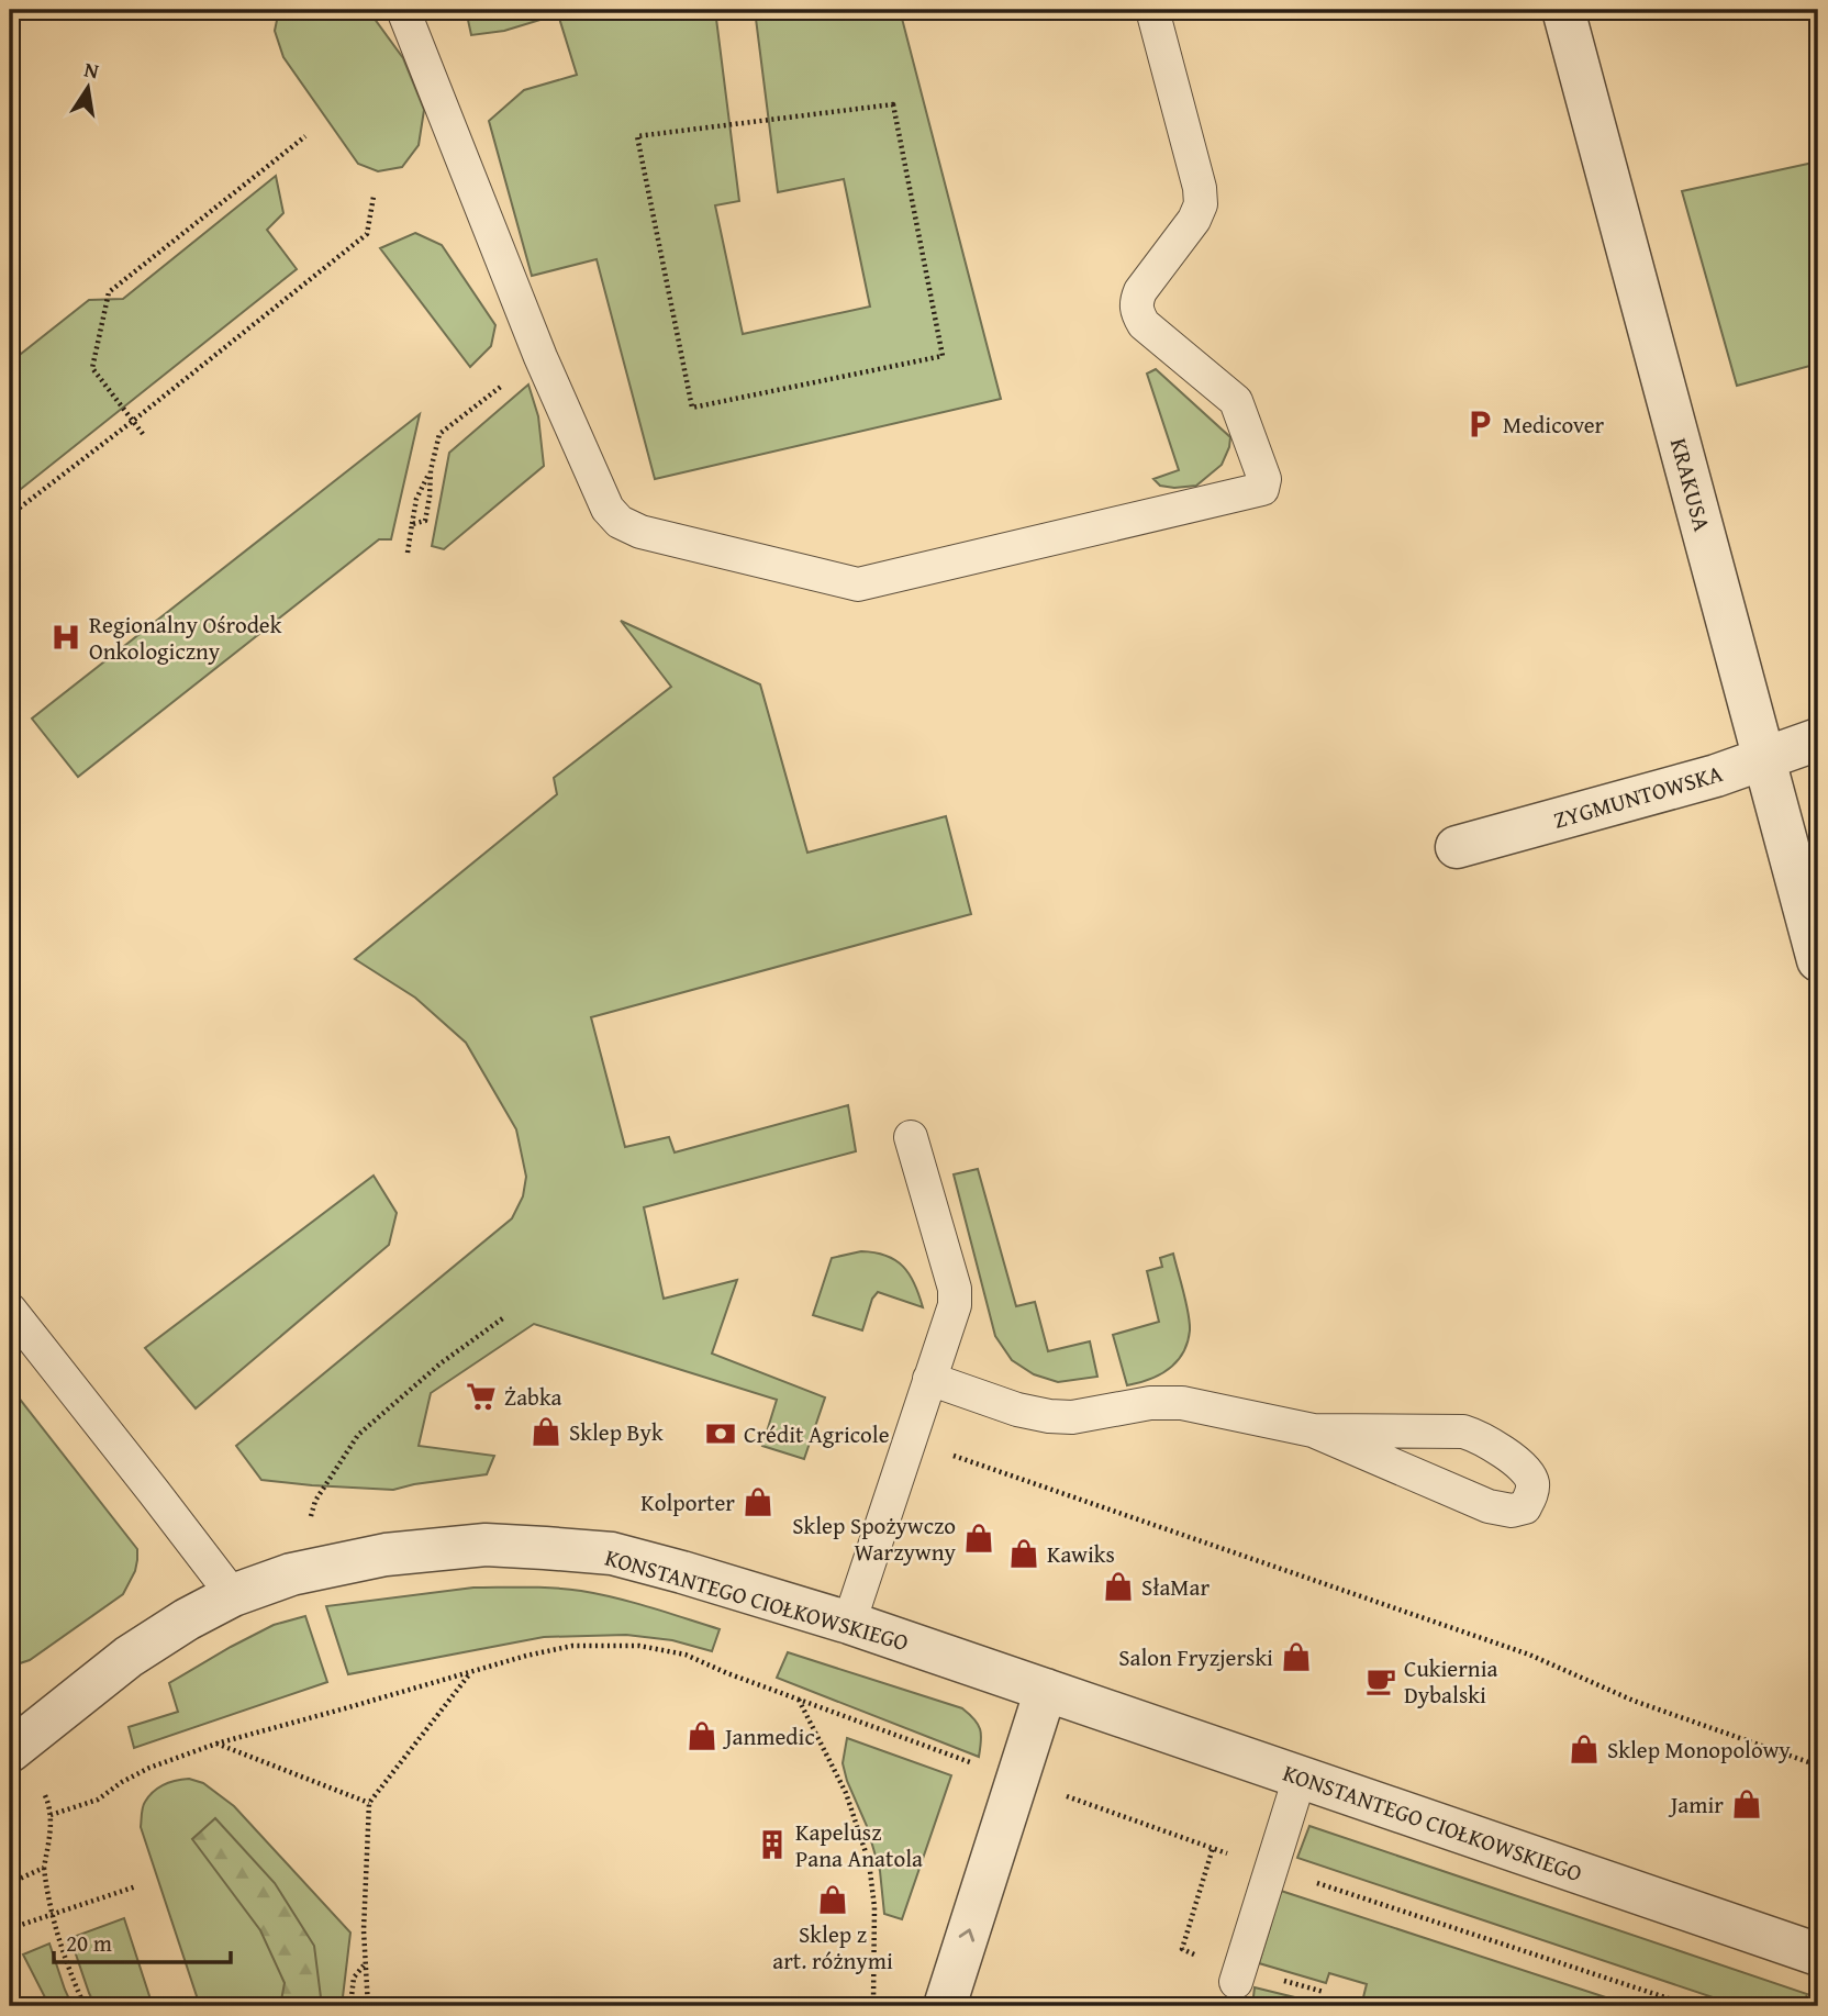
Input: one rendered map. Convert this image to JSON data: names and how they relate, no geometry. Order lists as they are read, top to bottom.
{
  "streets": {
    "street": ["KRAKUSA", "ZYGMUNTOWSKA", "KONSTANTEGO CIOŁKOWSKIEGO"]
  },
  "crossings": [
    ["KRAKUSA", "ZYGMUNTOWSKA"]
  ],
  "places": {
    "parking": ["Medicover"],
    "hospital": ["Regionalny Ośrodek Onkologiczny"],
    "supermarket": ["Żabka"],
    "shop": [
      "Sklep Byk",
      "Kolporter",
      "Sklep Spożywczo Warzywny",
      "Kawiks",
      "SłaMar",
      "Salon Fryzjerski",
      "Janmedic",
      "Sklep Monopolowy",
      "Jamir",
      "Sklep z art. różnymi"
    ],
    "bank": ["Crédit Agricole"],
    "cafe": ["Cukiernia Dybalski"],
    "building": ["Kapelusz Pana Anatola"]
  },
  "scale_bar": "20 m",
  "north": "top"
}
